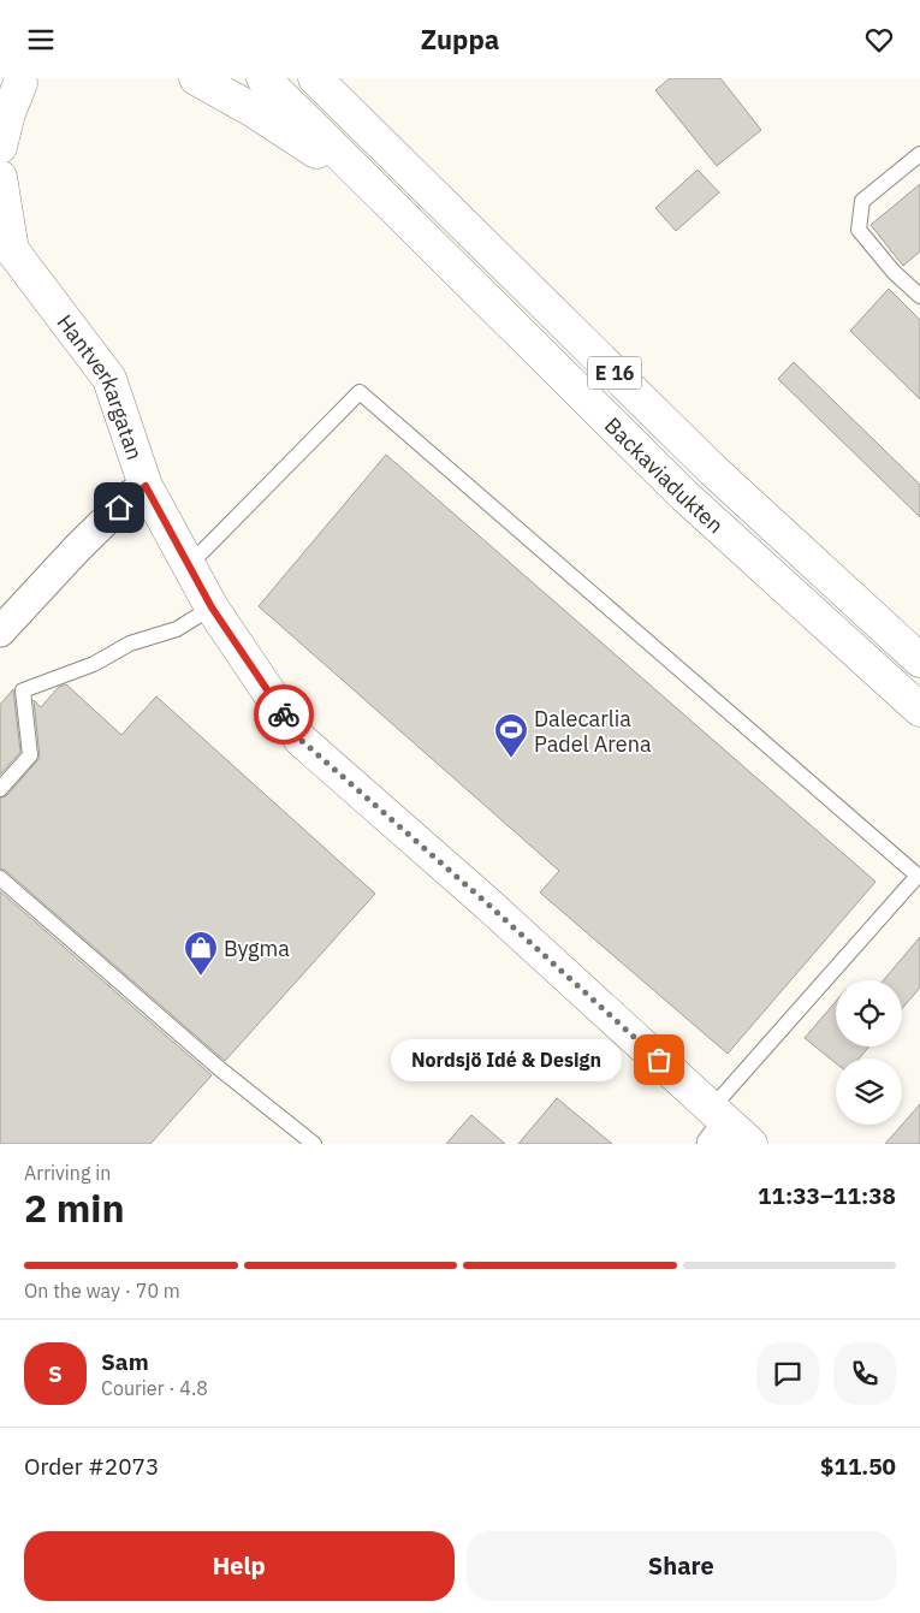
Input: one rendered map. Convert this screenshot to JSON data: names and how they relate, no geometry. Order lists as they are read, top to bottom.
{
  "streets": {
    "main road": ["E 16", "Hantverkargatan", "Backaviadukten"]
  },
  "places": {
    "sports": ["Dalecarlia Padel Arena"],
    "shop": ["Bygma"],
    "other": ["Nordsjö Idé & Design"]
  },
  "page": {
    "header": "Zuppa",
    "bubble": "Nordsjö Idé & Design",
    "heading": ["2 min", "Arriving in", "11:33–11:38"],
    "panel": [
      "Sam",
      "Courier · 4.8",
      "Order #2073",
      "$11.50"
    ],
    "bar": "On the way · 70 m",
    "round": "S",
    "buttons": ["Help", "Share"]
  }
}
